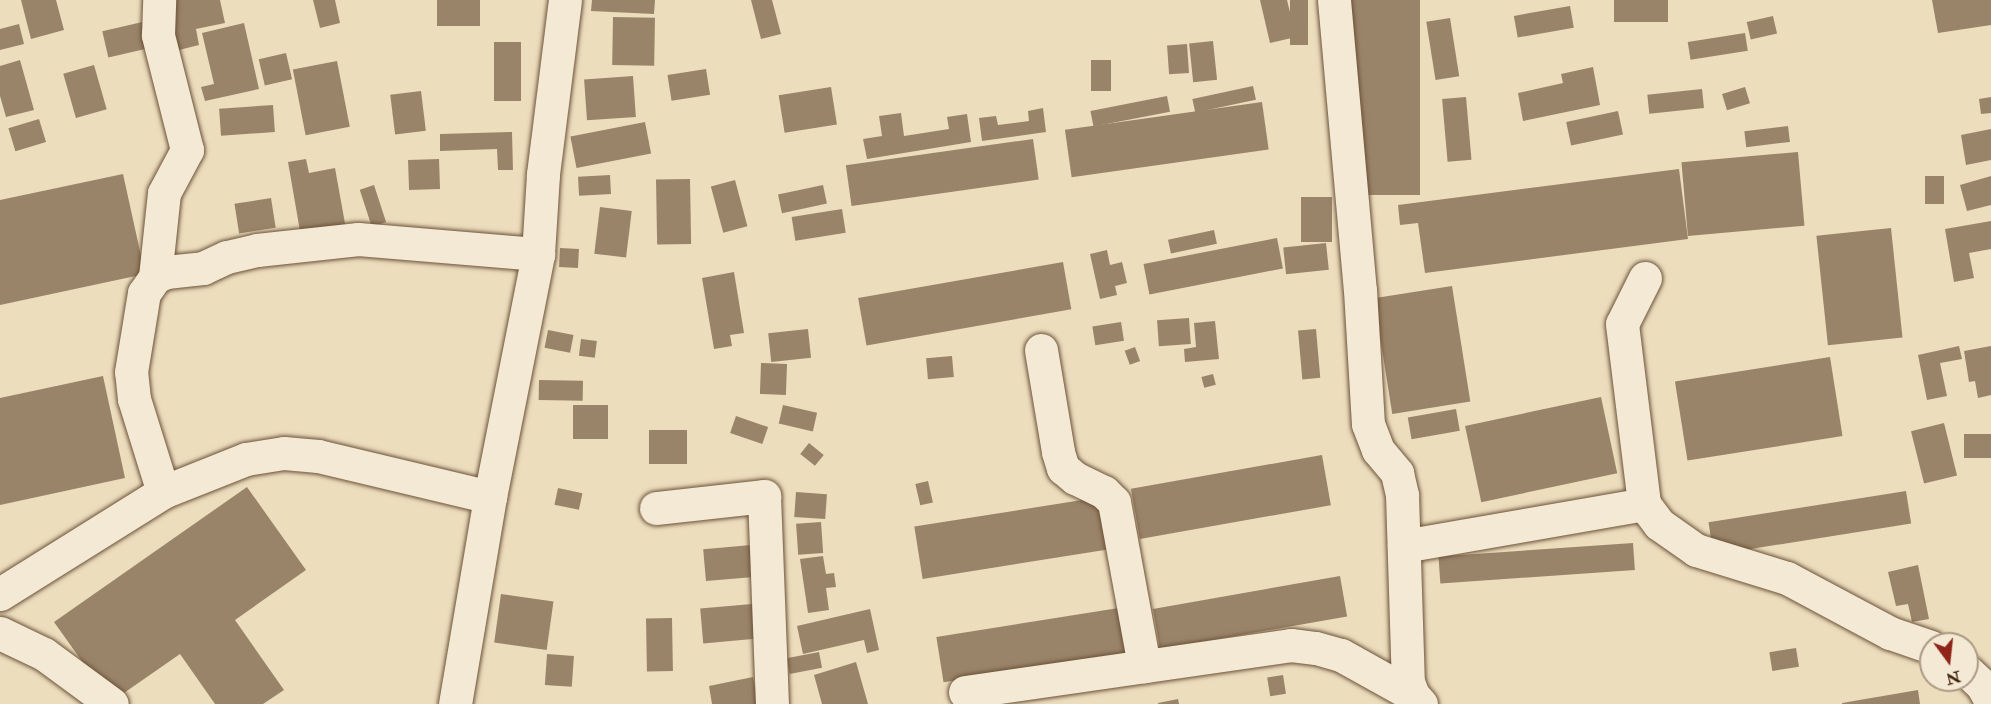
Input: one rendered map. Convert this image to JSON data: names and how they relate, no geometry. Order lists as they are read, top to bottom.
{
  "north": "bottom"
}
